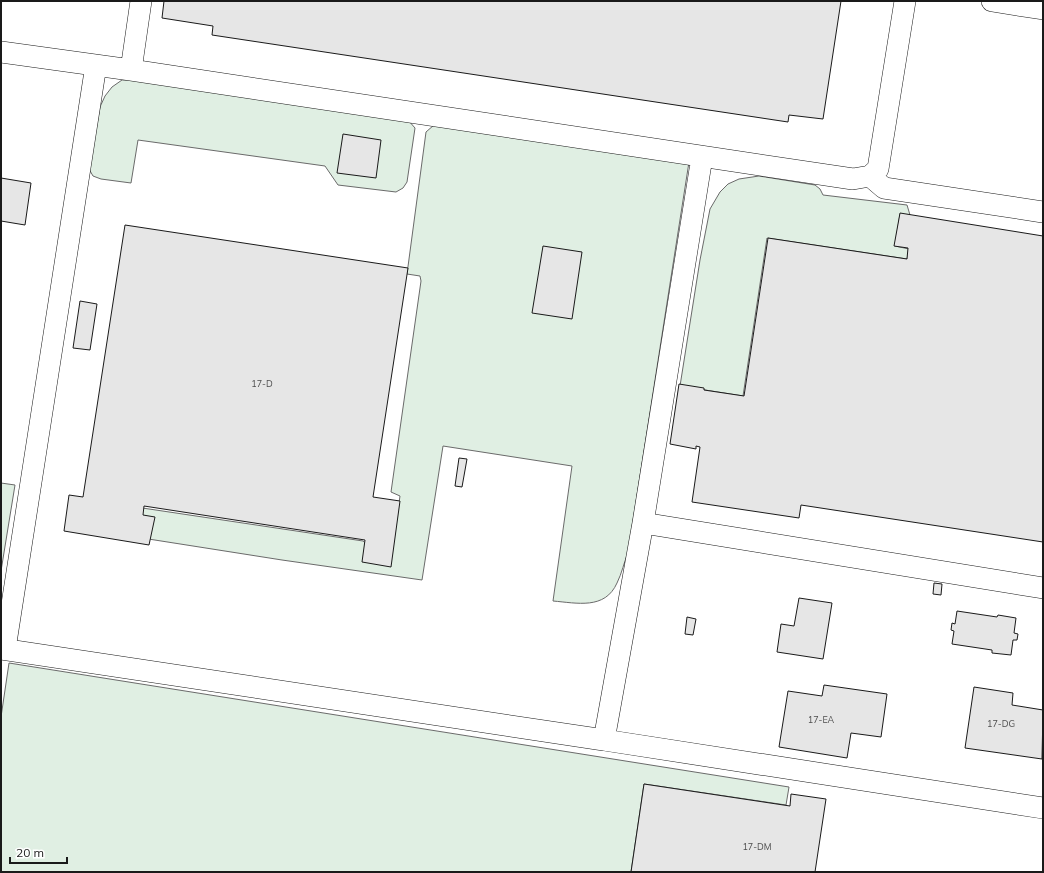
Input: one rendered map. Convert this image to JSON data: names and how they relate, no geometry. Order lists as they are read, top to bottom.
{
  "house_numbers": [
    "17-D",
    "17-EA",
    "17-DG",
    "17-DM"
  ],
  "scale_bar": "20 m"
}
